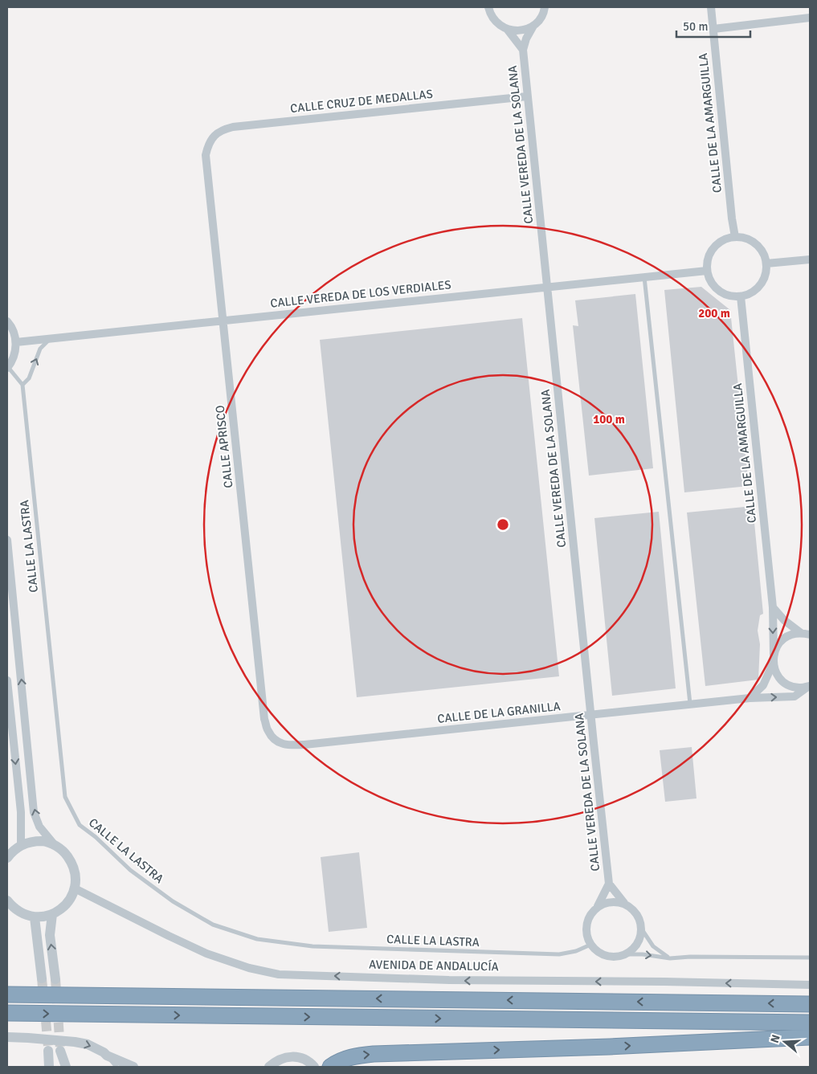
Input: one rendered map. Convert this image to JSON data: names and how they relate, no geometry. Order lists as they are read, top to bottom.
{
  "streets": {
    "street": [
      "CALLE CRUZ DE MEDALLAS",
      "CALLE DE LA AMARGUILLA",
      "CALLE VEREDA DE LA SOLANA",
      "CALLE VEREDA DE LOS VERDIALES",
      "CALLE APRISCO",
      "CALLE DE LA GRANILLA",
      "AVENIDA DE ANDALUCÍA"
    ],
    "lane": ["CALLE LA LASTRA"]
  },
  "crossings": [
    ["CALLE CRUZ DE MEDALLAS", "CALLE VEREDA DE LA SOLANA"],
    ["CALLE CRUZ DE MEDALLAS", "CALLE APRISCO"],
    ["CALLE DE LA AMARGUILLA", "CALLE VEREDA DE LOS VERDIALES"],
    ["CALLE VEREDA DE LA SOLANA", "CALLE VEREDA DE LOS VERDIALES"],
    ["CALLE VEREDA DE LA SOLANA", "CALLE LA LASTRA"],
    ["CALLE VEREDA DE LA SOLANA", "CALLE DE LA GRANILLA"],
    ["CALLE VEREDA DE LOS VERDIALES", "CALLE APRISCO"],
    ["CALLE APRISCO", "CALLE DE LA GRANILLA"]
  ],
  "one_way": ["AVENIDA DE ANDALUCÍA"],
  "scale_bar": "50 m",
  "north": "left",
  "rings": ["200 m", "100 m"]
}
